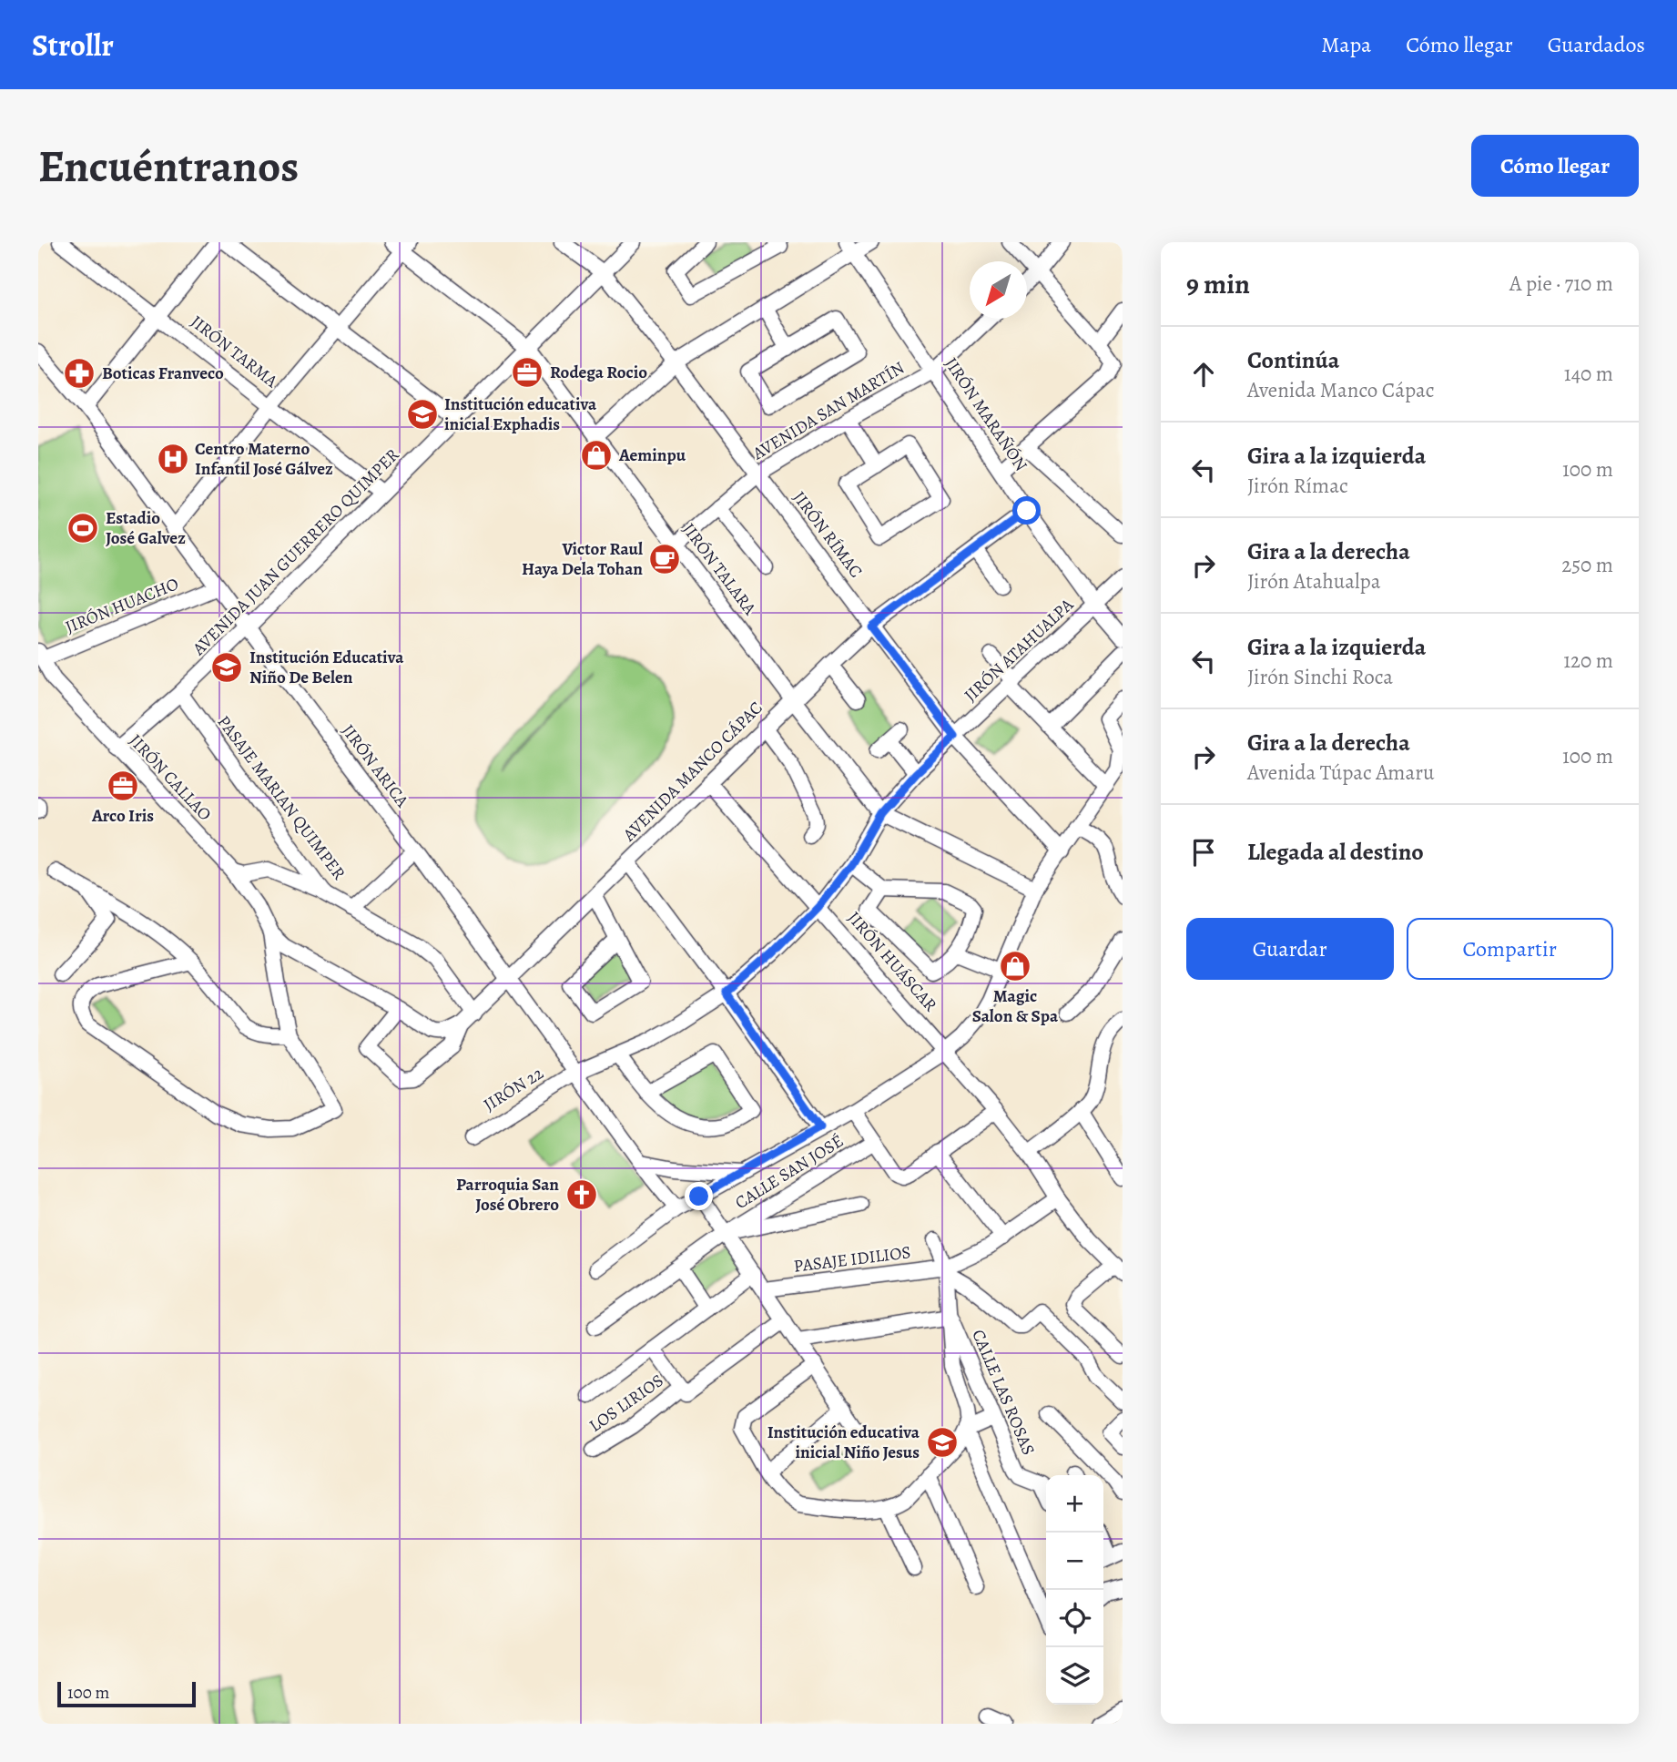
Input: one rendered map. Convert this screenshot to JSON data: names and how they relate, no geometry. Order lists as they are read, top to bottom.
{
  "streets": {
    "street": [
      "JIRÓN TARMA",
      "AVENIDA SAN MARTÍN",
      "JIRÓN MARAÑÓN",
      "JIRÓN RÍMAC",
      "AVENIDA JUAN GUERRERO QUIMPER",
      "JIRÓN TALARA",
      "JIRÓN HUACHO",
      "JIRÓN ATAHUALPA",
      "JIRÓN ARICA",
      "AVENIDA MANCO CÁPAC",
      "JIRÓN CALLAO",
      "PASAJE MARIAN QUIMPER",
      "JIRÓN HUÁSCAR",
      "JIRÓN 22",
      "CALLE SAN JOSÉ",
      "PASAJE IDILIOS",
      "CALLE LAS ROSAS",
      "LOS LIRIOS"
    ]
  },
  "crossings": [
    ["JIRÓN TARMA", "AVENIDA JUAN GUERRERO QUIMPER"],
    ["AVENIDA SAN MARTÍN", "JIRÓN MARAÑÓN"],
    ["AVENIDA SAN MARTÍN", "JIRÓN RÍMAC"],
    ["AVENIDA SAN MARTÍN", "JIRÓN TALARA"],
    ["JIRÓN MARAÑÓN", "JIRÓN ATAHUALPA"],
    ["JIRÓN MARAÑÓN", "AVENIDA MANCO CÁPAC"],
    ["JIRÓN RÍMAC", "AVENIDA JUAN GUERRERO QUIMPER"],
    ["JIRÓN RÍMAC", "JIRÓN ATAHUALPA"],
    ["JIRÓN RÍMAC", "AVENIDA MANCO CÁPAC"],
    ["AVENIDA JUAN GUERRERO QUIMPER", "JIRÓN TALARA"],
    ["AVENIDA JUAN GUERRERO QUIMPER", "JIRÓN ARICA"],
    ["AVENIDA JUAN GUERRERO QUIMPER", "JIRÓN CALLAO"],
    ["AVENIDA JUAN GUERRERO QUIMPER", "PASAJE MARIAN QUIMPER"],
    ["JIRÓN TALARA", "JIRÓN ATAHUALPA"],
    ["JIRÓN TALARA", "AVENIDA MANCO CÁPAC"],
    ["JIRÓN HUACHO", "JIRÓN ARICA"],
    ["JIRÓN HUACHO", "JIRÓN CALLAO"],
    ["JIRÓN ATAHUALPA", "JIRÓN ARICA"],
    ["JIRÓN ATAHUALPA", "JIRÓN HUÁSCAR"],
    ["JIRÓN ATAHUALPA", "JIRÓN 22"],
    ["JIRÓN ARICA", "AVENIDA MANCO CÁPAC"],
    ["JIRÓN ARICA", "JIRÓN 22"],
    ["AVENIDA MANCO CÁPAC", "PASAJE MARIAN QUIMPER"],
    ["AVENIDA MANCO CÁPAC", "JIRÓN HUÁSCAR"],
    ["JIRÓN HUÁSCAR", "PASAJE IDILIOS"]
  ],
  "places": {
    "office": ["Rodega Rocio", "Arco Iris"],
    "pharmacy": ["Boticas Franveco"],
    "school or university": ["Institución educativa inicial Exphadis", "Institución Educativa Niño De Belen", "Institución educativa inicial Niño Jesus"],
    "shop": ["Aeminpu", "Magic Salon & Spa"],
    "hospital": ["Centro Materno Infantil José Gálvez"],
    "sports": ["Estadio José Galvez"],
    "cafe": ["Victor Raul Haya Dela Tohan"],
    "church": ["Parroquia San José Obrero"]
  },
  "scale_bar": "100 m",
  "north": "bottom left",
  "page": {
    "header": "Strollr",
    "nav": ["Mapa", "Cómo llegar", "Guardados"],
    "buttons": [
      "Cómo llegar",
      ["Guardar", "Compartir"]
    ],
    "title": "Encuéntranos",
    "heading": ["9 min", "A pie · 710 m"],
    "list": [
      ["Continúa", "Avenida Manco Cápac", "140 m"],
      ["Gira a la izquierda", "Jirón Rímac", "100 m"],
      ["Gira a la derecha", "Jirón Atahualpa", "250 m"],
      ["Gira a la izquierda", "Jirón Sinchi Roca", "120 m"],
      ["Gira a la derecha", "Avenida Túpac Amaru", "100 m"],
      "Llegada al destino"
    ],
    "map_buttons": ["+", "−"],
    "scale": "100 m"
  }
}
